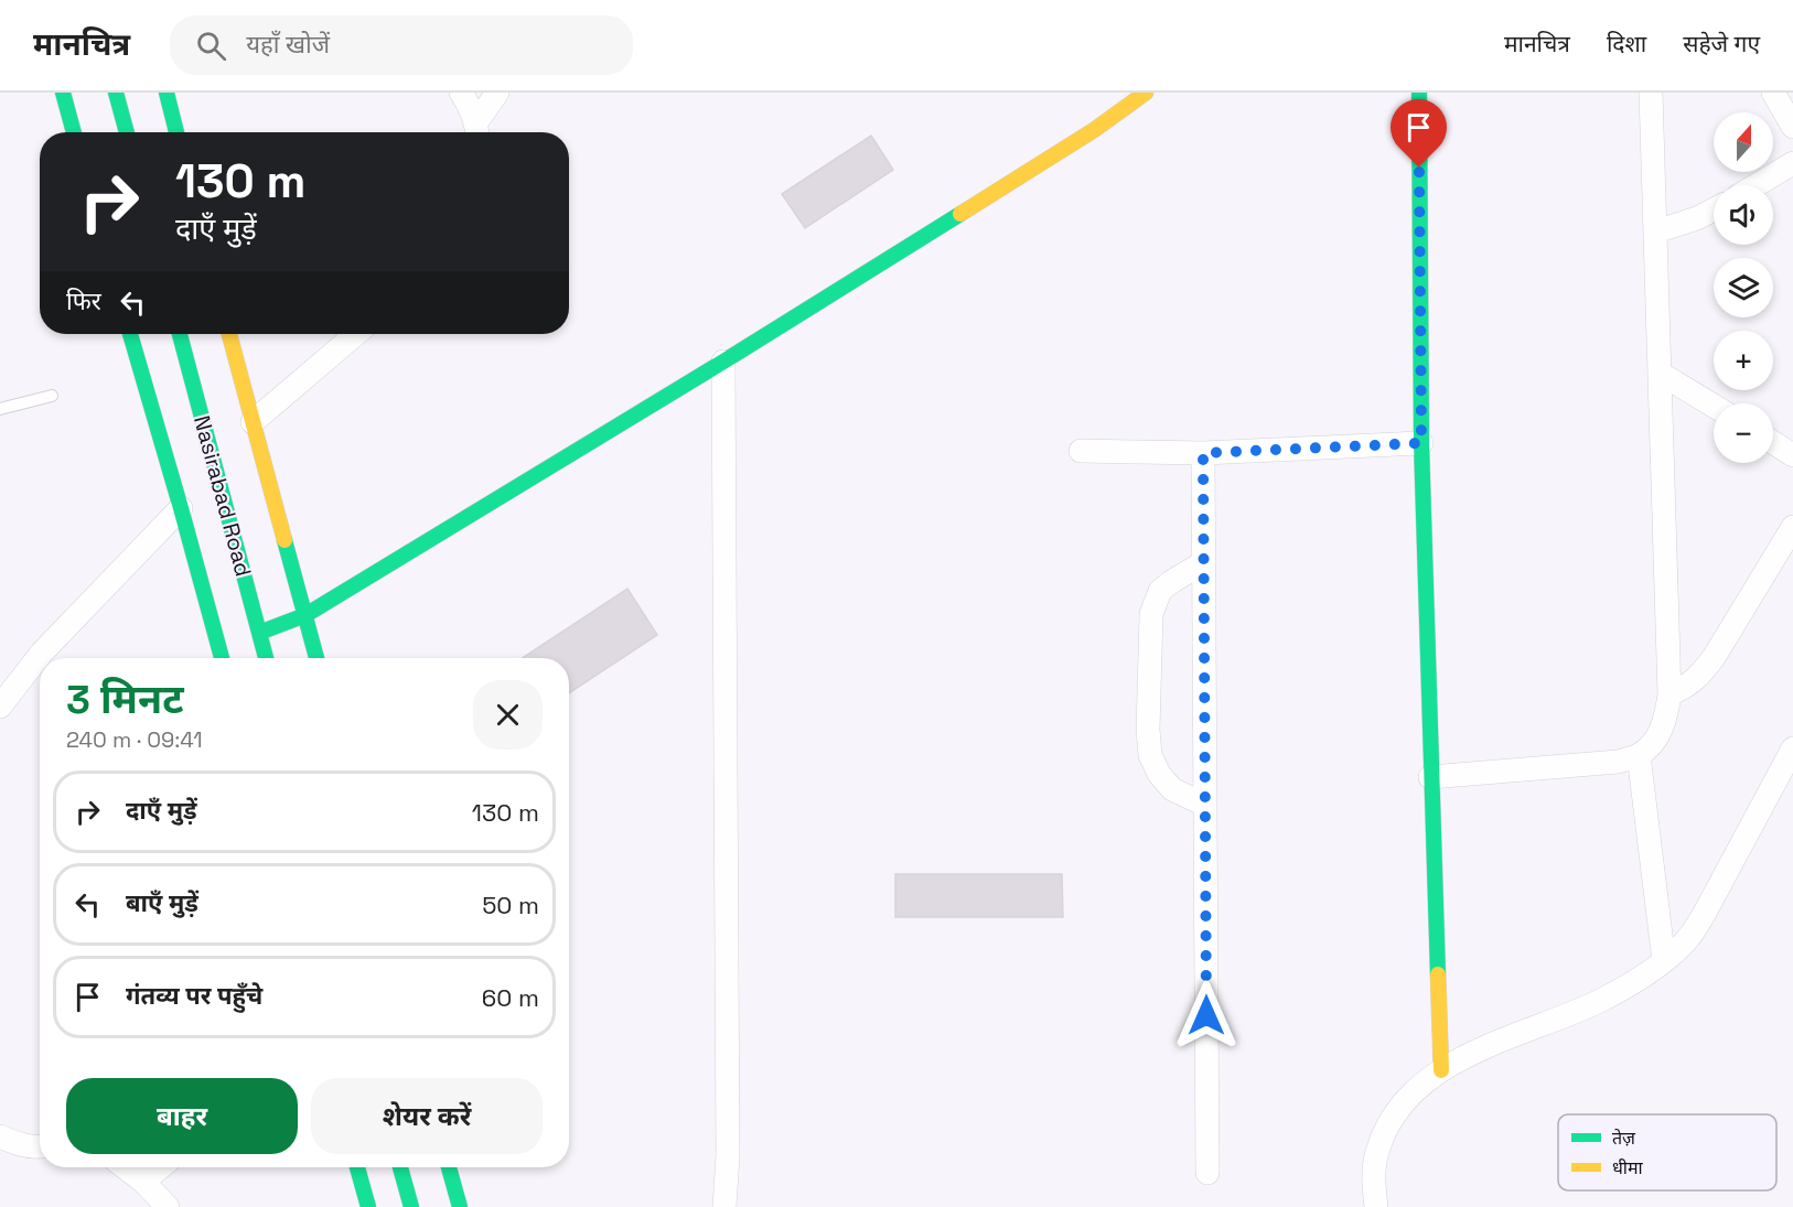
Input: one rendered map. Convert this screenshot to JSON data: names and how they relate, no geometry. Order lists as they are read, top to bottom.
{
  "streets": {
    "main road": ["Nasirabad Road"]
  },
  "legend": ["तेज़", "धीमा"],
  "north": "top",
  "page": {
    "header": "मानचित्र",
    "search": "यहाँ खोजें",
    "nav": ["मानचित्र", "दिशा", "सहेजे गए"],
    "map_buttons": ["+", "−"],
    "turn": ["130 m", "दाएँ मुड़ें"],
    "then": "फिर",
    "heading": ["3 मिनट", "240 m · 09:41"],
    "list": [
      {
        "name": "दाएँ मुड़ें",
        "value": "130 m"
      },
      {
        "name": "बाएँ मुड़ें",
        "value": "50 m"
      },
      {
        "name": "गंतव्य पर पहुँचे",
        "value": "60 m"
      }
    ],
    "buttons": ["बाहर", "शेयर करें"]
  }
}
